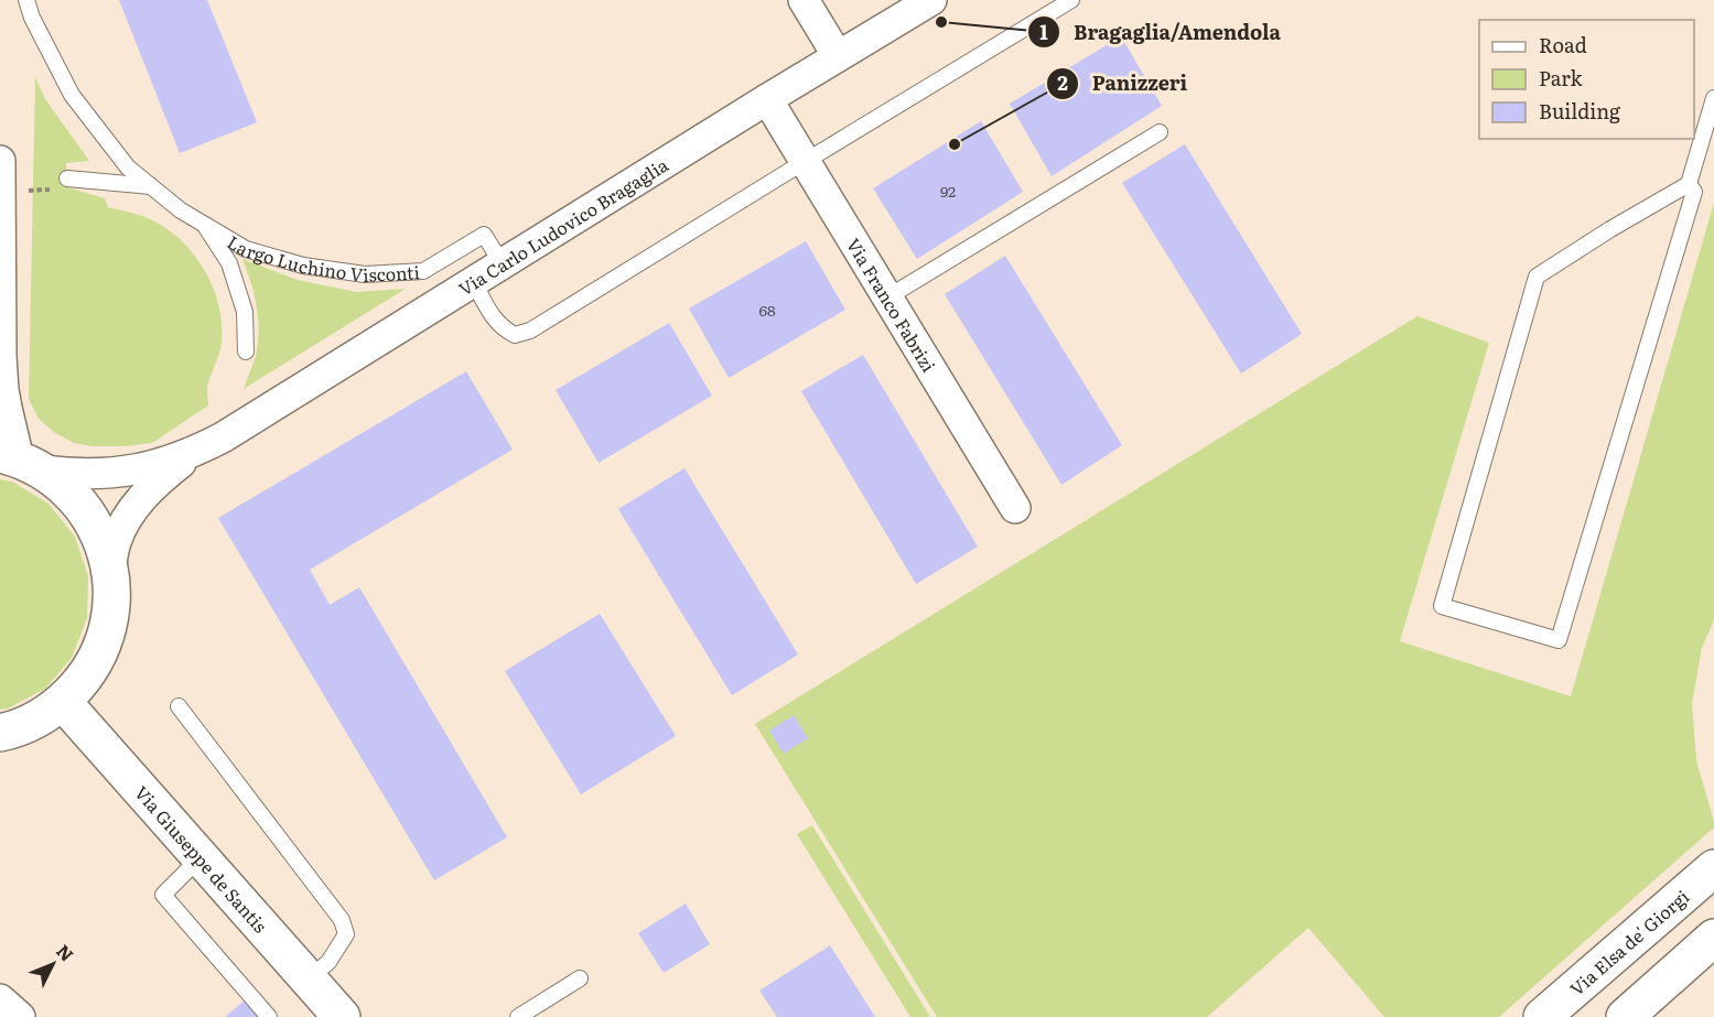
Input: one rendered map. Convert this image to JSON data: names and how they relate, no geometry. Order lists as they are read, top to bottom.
{
  "streets": {
    "main road": ["Via Giuseppe de Santis", "Via Elsa de' Giorgi"],
    "street": ["Via Carlo Ludovico Bragaglia", "Via Franco Fabrizi"],
    "lane": ["Largo Luchino Visconti"]
  },
  "crossings": [
    ["Via Carlo Ludovico Bragaglia", "Largo Luchino Visconti"],
    ["Via Carlo Ludovico Bragaglia", "Via Franco Fabrizi"]
  ],
  "places": ["Bragaglia/Amendola", "Panizzeri"],
  "house_numbers": ["92", "68"],
  "legend": ["Road", "Park", "Building"],
  "north": "top right"
}
